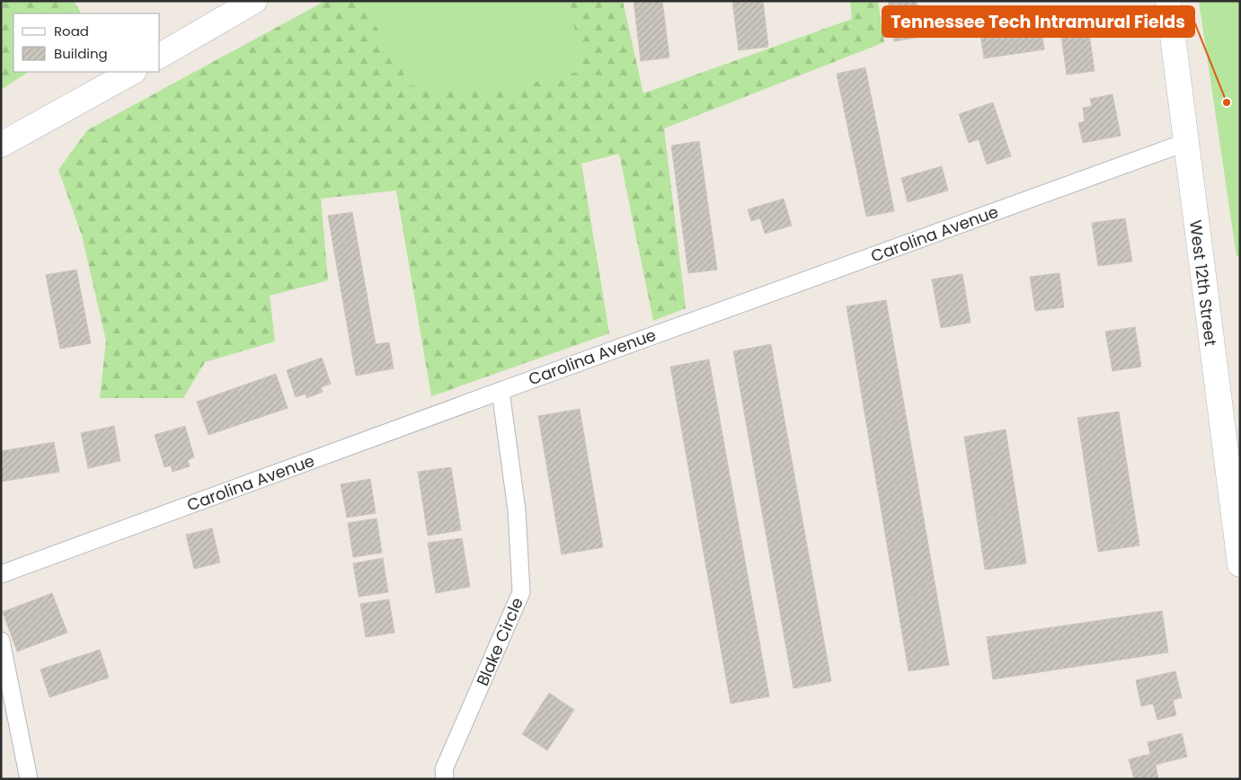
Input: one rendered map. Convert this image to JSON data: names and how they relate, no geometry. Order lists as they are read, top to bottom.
{
  "streets": {
    "main road": ["West 12th Street"],
    "street": ["Carolina Avenue", "Blake Circle"]
  },
  "crossings": [
    ["Carolina Avenue", "West 12th Street"],
    ["Carolina Avenue", "Blake Circle"]
  ],
  "places": ["Tennessee Tech Intramural Fields"],
  "legend": ["Road", "Building"]
}
